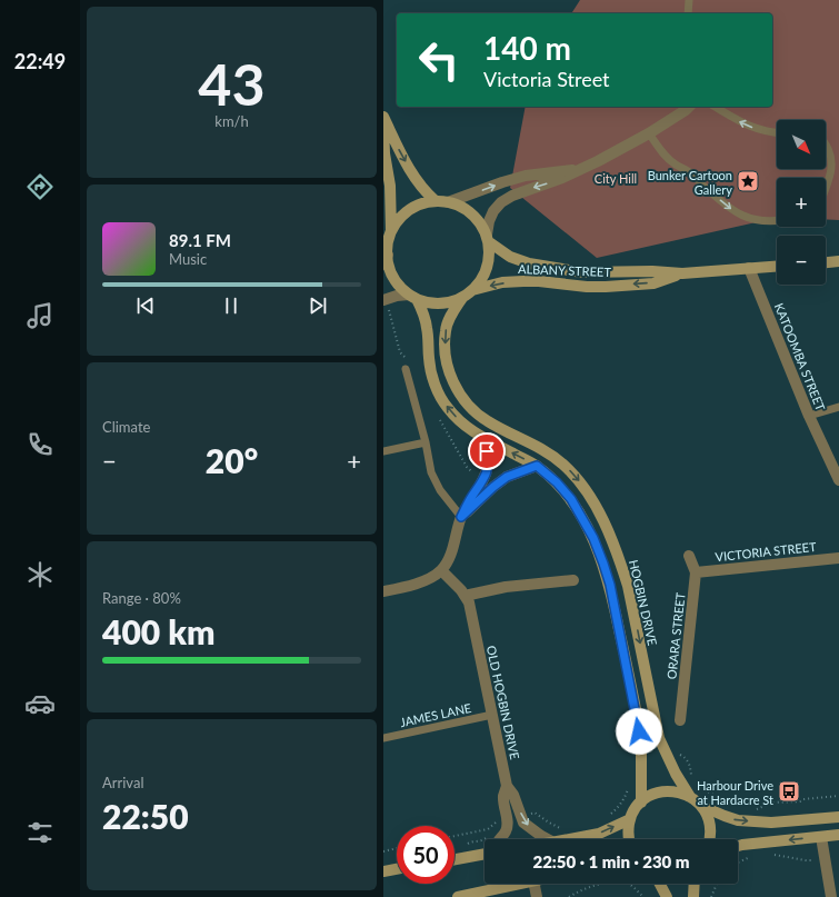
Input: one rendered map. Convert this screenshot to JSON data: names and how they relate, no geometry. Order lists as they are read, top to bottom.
{
  "streets": {
    "main road": ["ALBANY STREET", "HOGBIN DRIVE"],
    "street": [
      "KATOOMBA STREET",
      "VICTORIA STREET",
      "ORARA STREET",
      "OLD HOGBIN DRIVE"
    ],
    "lane": ["JAMES LANE"]
  },
  "crossings": [
    ["ALBANY STREET", "KATOOMBA STREET"],
    ["ALBANY STREET", "HOGBIN DRIVE"],
    ["VICTORIA STREET", "ORARA STREET"],
    ["OLD HOGBIN DRIVE", "JAMES LANE"]
  ],
  "parks": ["City Hill"],
  "places": {
    "place": ["Bunker Cartoon Gallery"],
    "bus stop": ["Harbour Drive at Hardacre St"]
  },
  "north": "bottom right",
  "page": {
    "tabs": "22:49",
    "tile": [
      ["43", "km/h"],
      "Climate",
      ["Range · 80%", "400 km"],
      ["Arrival", "22:50"]
    ],
    "turn": ["140 m", "Victoria Street"],
    "map_buttons": ["+", "−"],
    "song": ["89.1 FM", "Music"],
    "heat": ["−", "20°", "+"],
    "limit": "50",
    "trip": "22:50 · 1 min · 230 m"
  }
}
